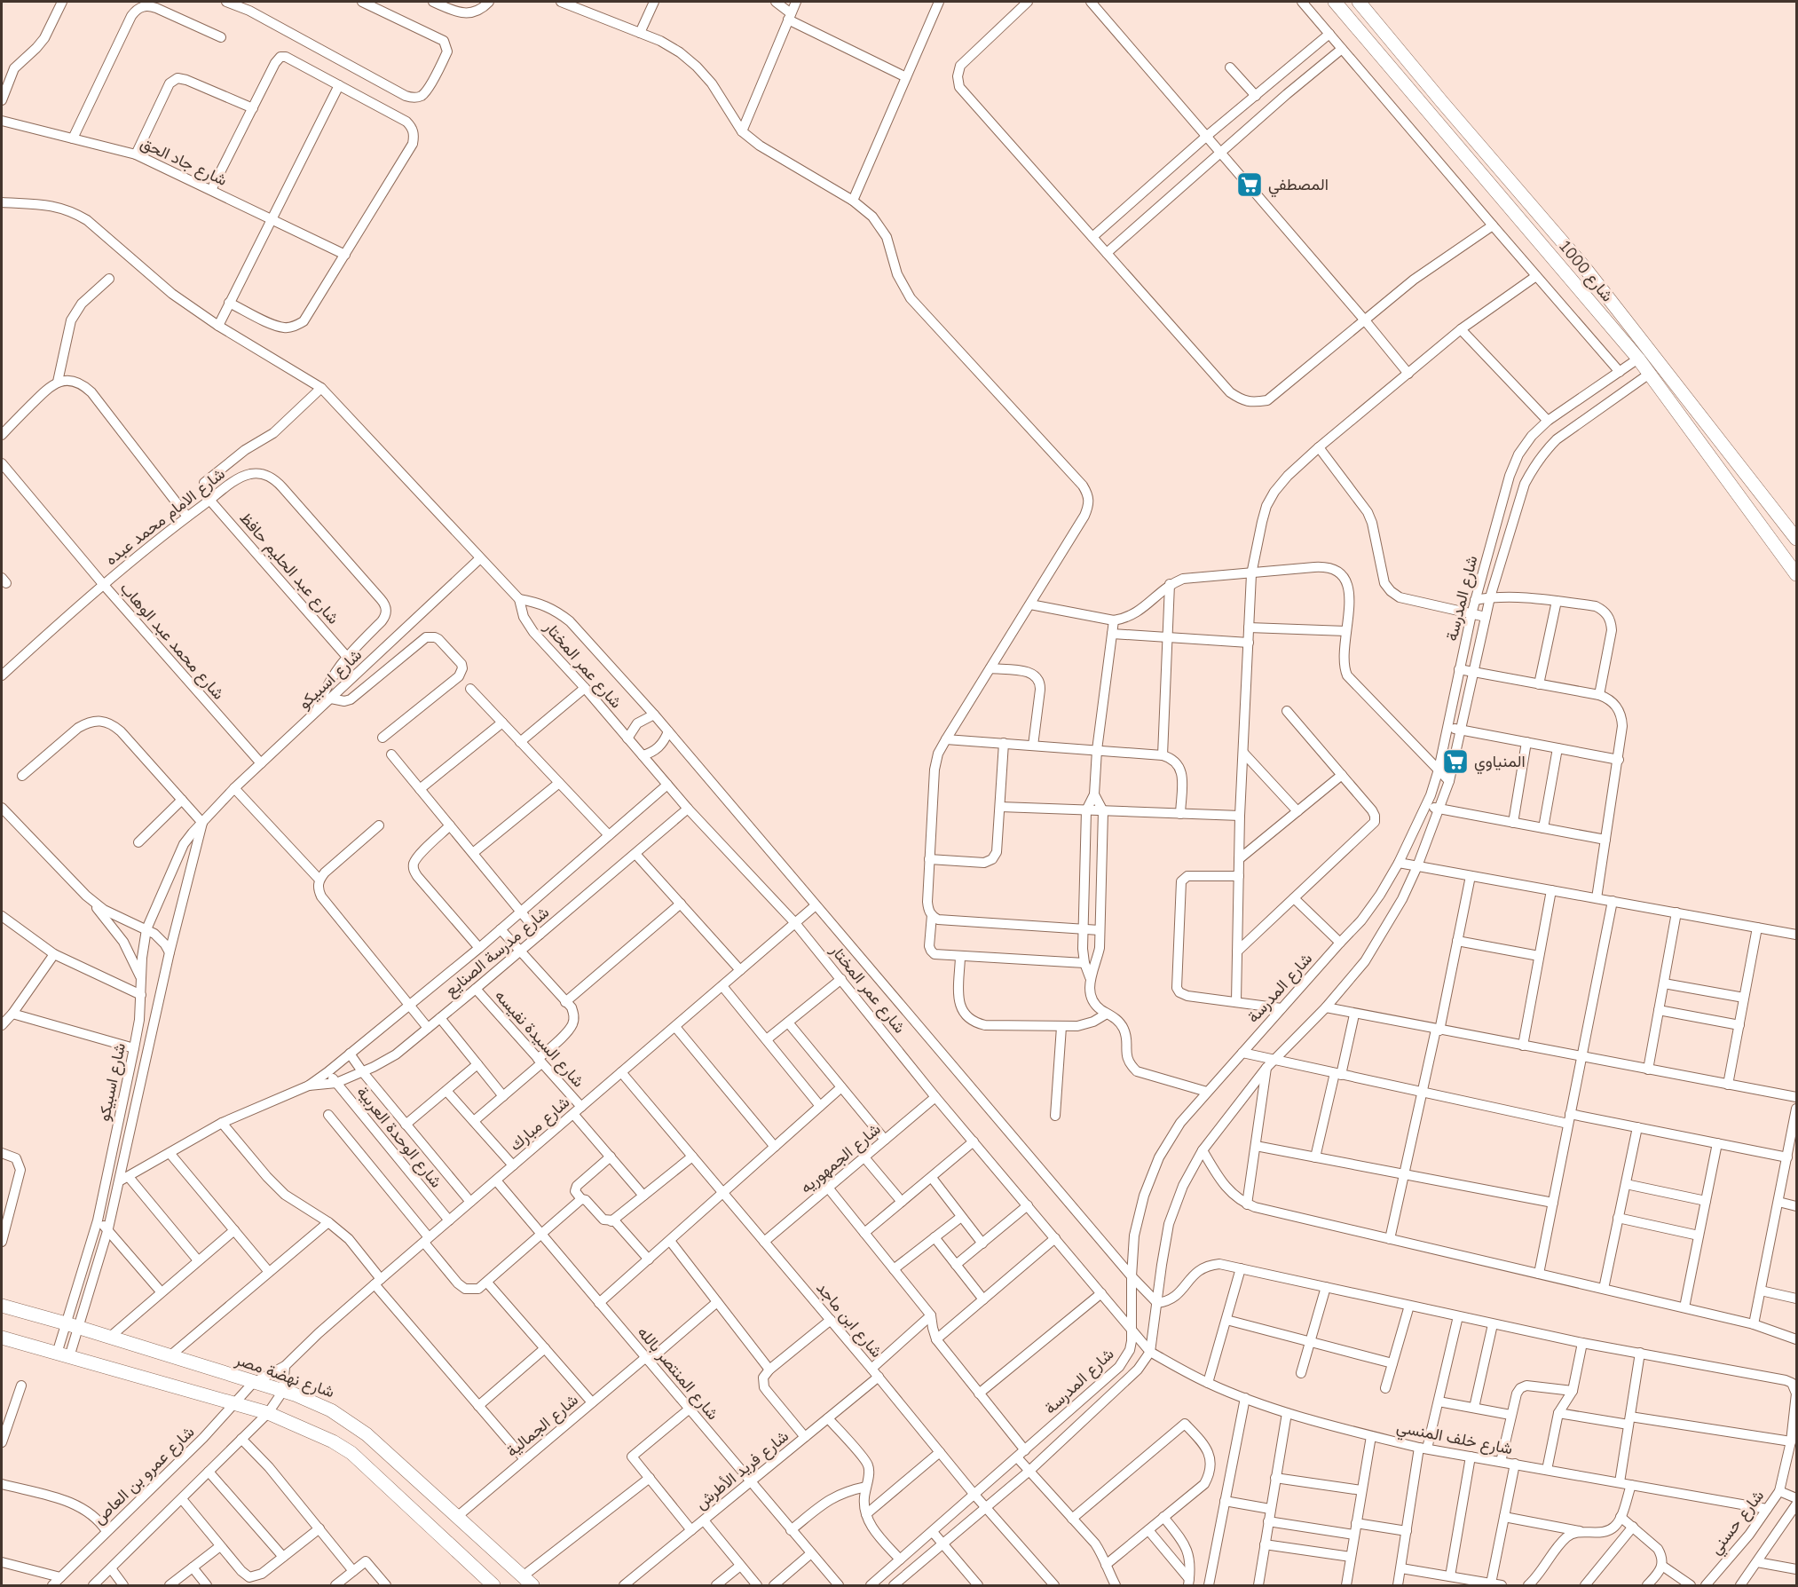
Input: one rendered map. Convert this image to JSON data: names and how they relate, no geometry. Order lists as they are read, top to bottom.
{
  "streets": {
    "street": [
      "شارع جاد الحق",
      "شارع 1000",
      "شارع الامام محمد عبده",
      "شارع عبد الحليم حافظ",
      "شارع المدرسة",
      "شارع محمد عبد الوهاب",
      "شارع عمر المختار",
      "شارع اسبيكو",
      "شارع مدرسة الصنايع",
      "شارع السيدة نفيسه",
      "شارع مبارك",
      "شارع الوحدة العربية",
      "شارع الجمهوريه",
      "شارع ابن ماجد",
      "شارع المنتصر بالله",
      "شارع نهضة مصر",
      "شارع الجمالية",
      "شارع خلف المنسي",
      "شارع فريد الأطرش",
      "شارع عمرو بن العاص",
      "شارع حسني"
    ]
  },
  "crossings": [
    ["شارع 1000", "شارع المدرسة"],
    ["شارع الامام محمد عبده", "شارع عبد الحليم حافظ"],
    ["شارع الامام محمد عبده", "شارع محمد عبد الوهاب"],
    ["شارع الامام محمد عبده", "شارع اسبيكو"],
    ["شارع المدرسة", "شارع عمر المختار"],
    ["شارع المدرسة", "شارع ابن ماجد"],
    ["شارع المدرسة", "شارع خلف المنسي"],
    ["شارع محمد عبد الوهاب", "شارع اسبيكو"],
    ["شارع عمر المختار", "شارع مدرسة الصنايع"],
    ["شارع عمر المختار", "شارع مبارك"],
    ["شارع عمر المختار", "شارع الجمهوريه"],
    ["شارع عمر المختار", "شارع خلف المنسي"],
    ["شارع اسبيكو", "شارع مدرسة الصنايع"],
    ["شارع اسبيكو", "شارع نهضة مصر"],
    ["شارع مدرسة الصنايع", "شارع السيدة نفيسه"],
    ["شارع مدرسة الصنايع", "شارع الوحدة العربية"],
    ["شارع السيدة نفيسه", "شارع مبارك"],
    ["شارع مبارك", "شارع الوحدة العربية"],
    ["شارع مبارك", "شارع ابن ماجد"],
    ["شارع مبارك", "شارع المنتصر بالله"],
    ["شارع مبارك", "شارع نهضة مصر"],
    ["شارع مبارك", "شارع عمرو بن العاص"],
    ["شارع الجمهوريه", "شارع ابن ماجد"],
    ["شارع ابن ماجد", "شارع فريد الأطرش"],
    ["شارع المنتصر بالله", "شارع الجمالية"],
    ["شارع المنتصر بالله", "شارع فريد الأطرش"],
    ["شارع نهضة مصر", "شارع الجمالية"],
    ["شارع نهضة مصر", "شارع عمرو بن العاص"],
    ["شارع خلف المنسي", "شارع حسني"]
  ],
  "places": {
    "supermarket": ["المصطفي", "المنياوي"]
  }
}
